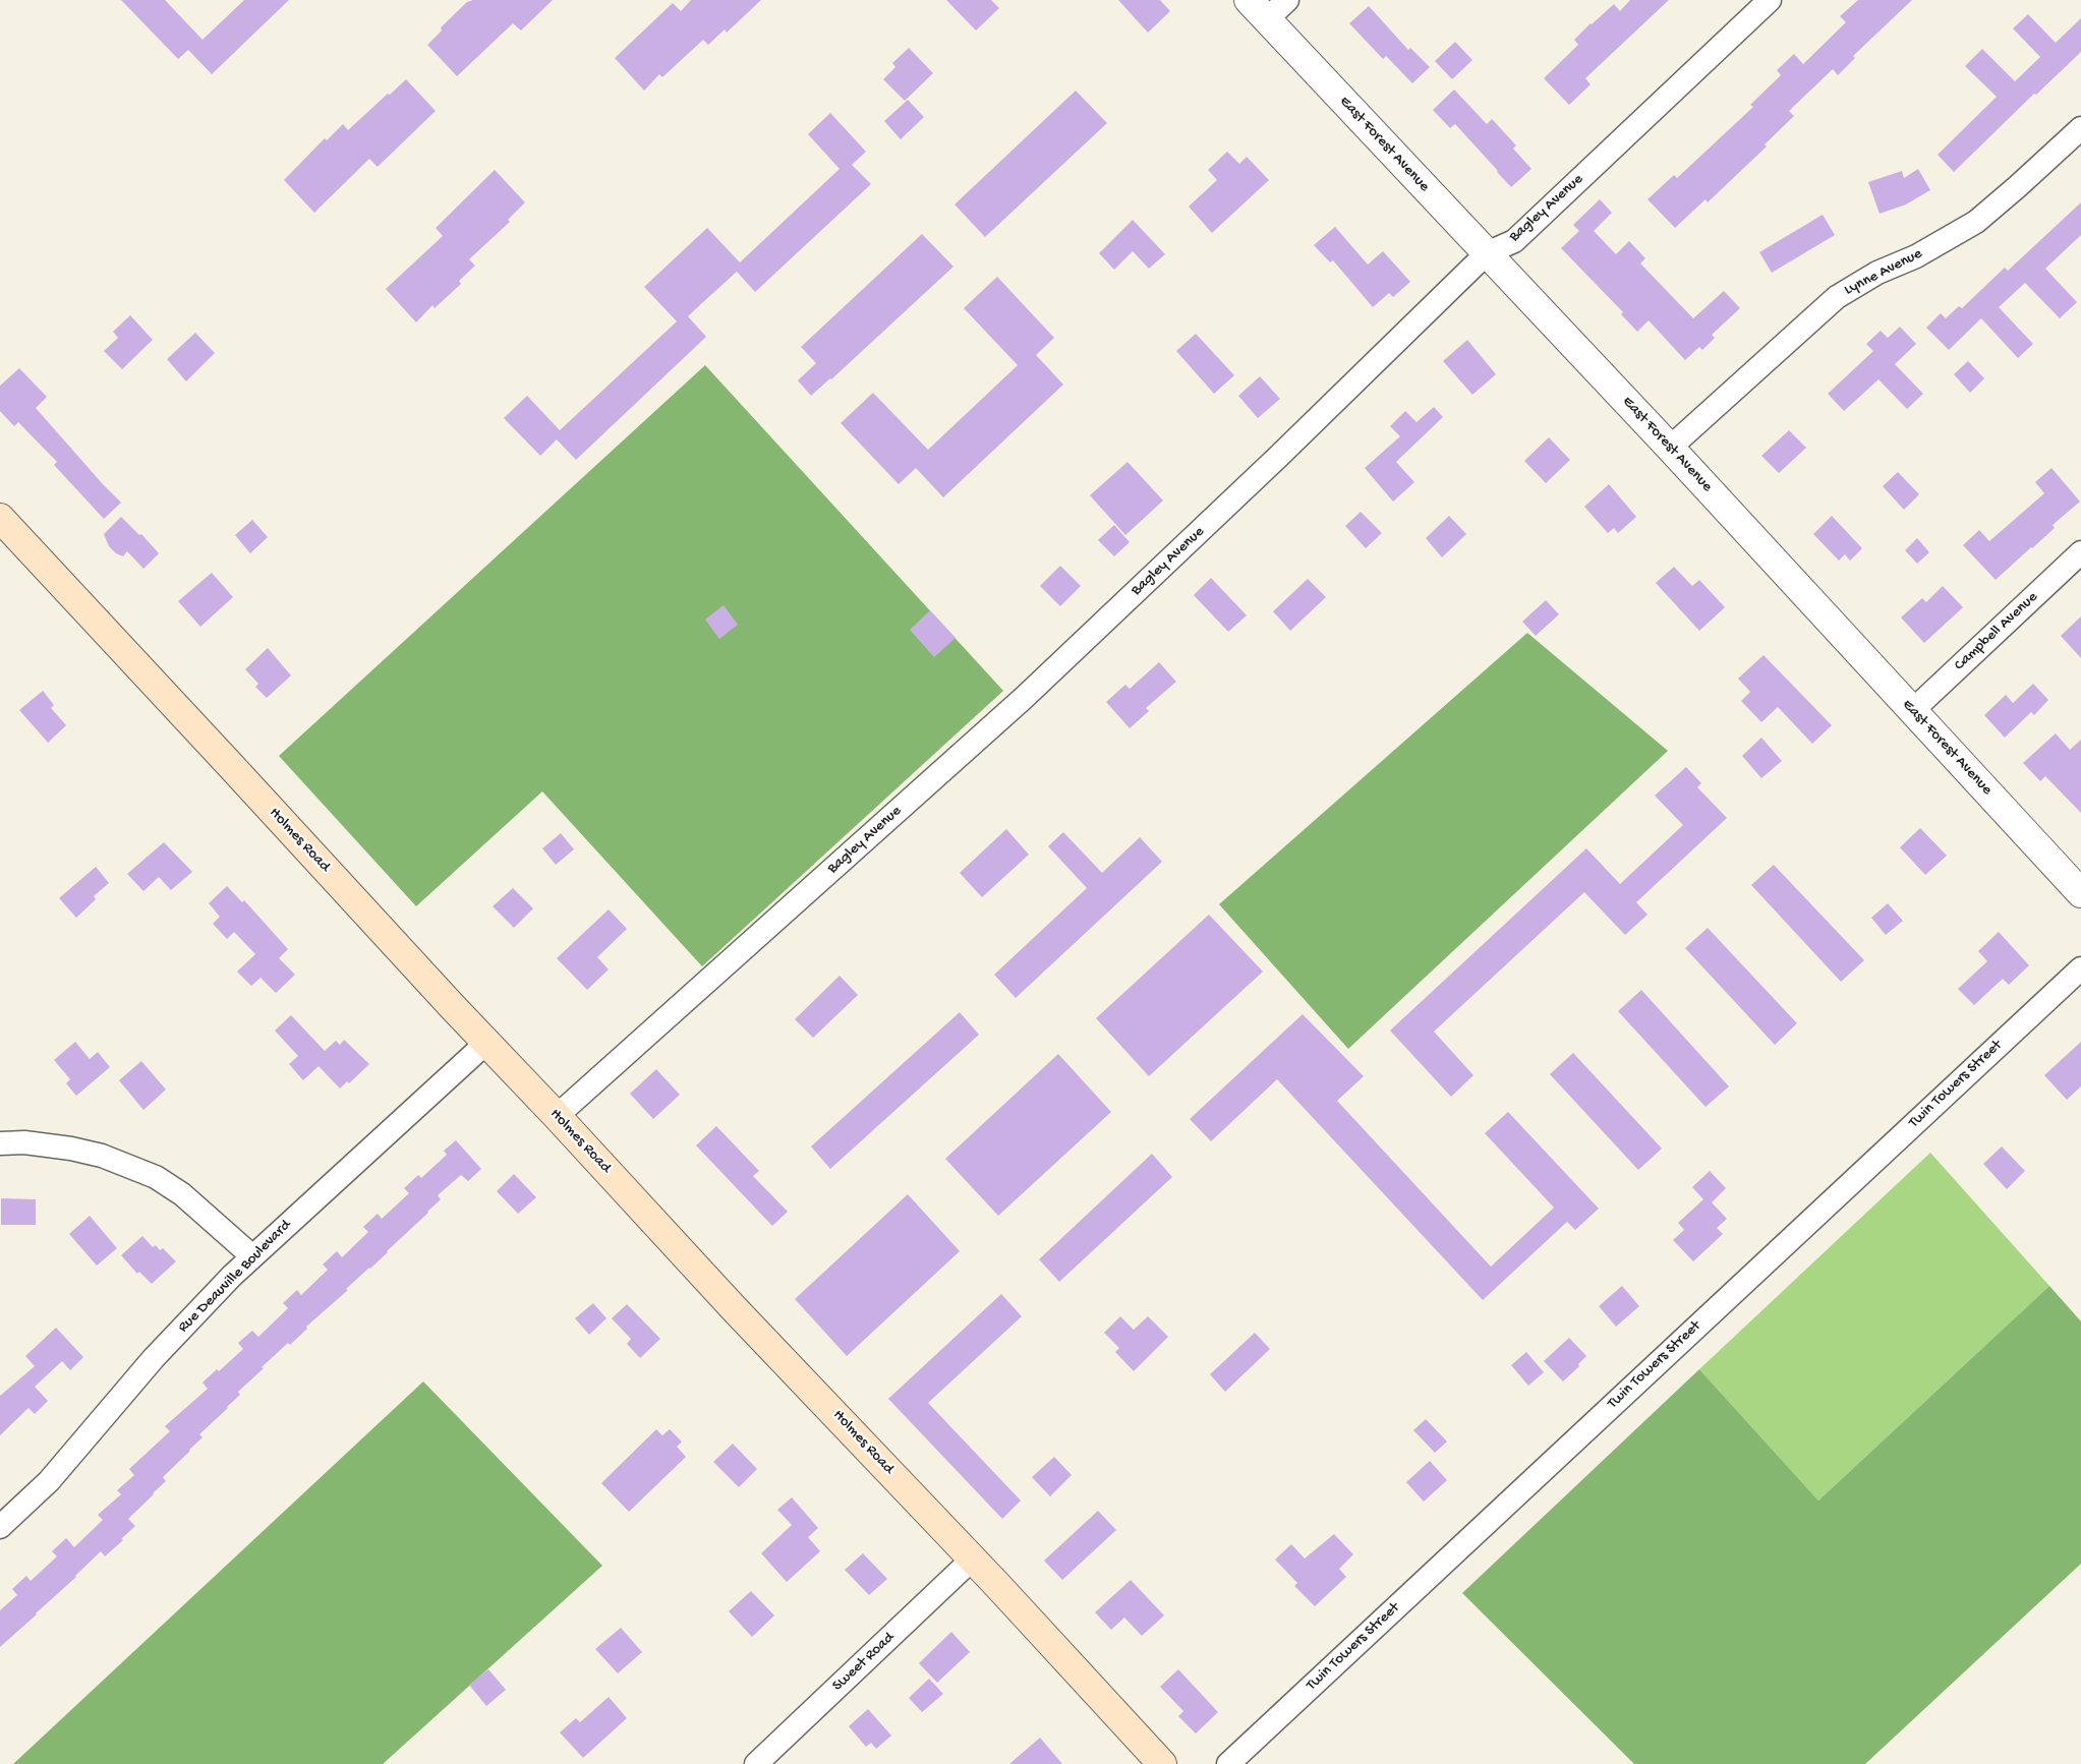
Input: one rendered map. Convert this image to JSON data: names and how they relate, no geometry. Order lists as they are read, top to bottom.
{
  "streets": {
    "main road": ["Holmes Road"],
    "street": [
      "East Forest Avenue",
      "Bagley Avenue",
      "Lynne Avenue",
      "Campbell Avenue",
      "Twin Towers Street",
      "Rue Deauville Boulevard",
      "Sweet Road"
    ]
  },
  "crossings": [
    ["East Forest Avenue", "Bagley Avenue"],
    ["East Forest Avenue", "Lynne Avenue"],
    ["East Forest Avenue", "Campbell Avenue"],
    ["Bagley Avenue", "Holmes Road"],
    ["Holmes Road", "Rue Deauville Boulevard"],
    ["Holmes Road", "Sweet Road"]
  ]
}
